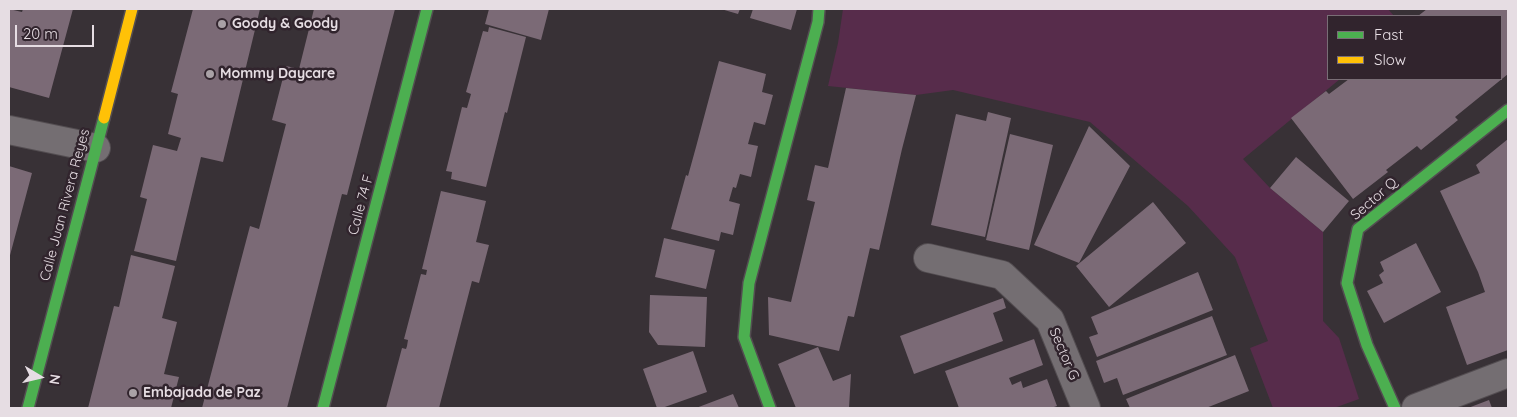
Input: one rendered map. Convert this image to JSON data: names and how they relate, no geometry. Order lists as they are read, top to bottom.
{
  "streets": {
    "street": [
      "Sector Q",
      "Calle Juan Rivera Reyes",
      "Calle 74 F",
      "Sector G"
    ]
  },
  "places": ["Goody & Goody", "Mommy Daycare", "Embajada de Paz"],
  "legend": ["Fast", "Slow"],
  "scale_bar": "20 m",
  "north": "right"
}
